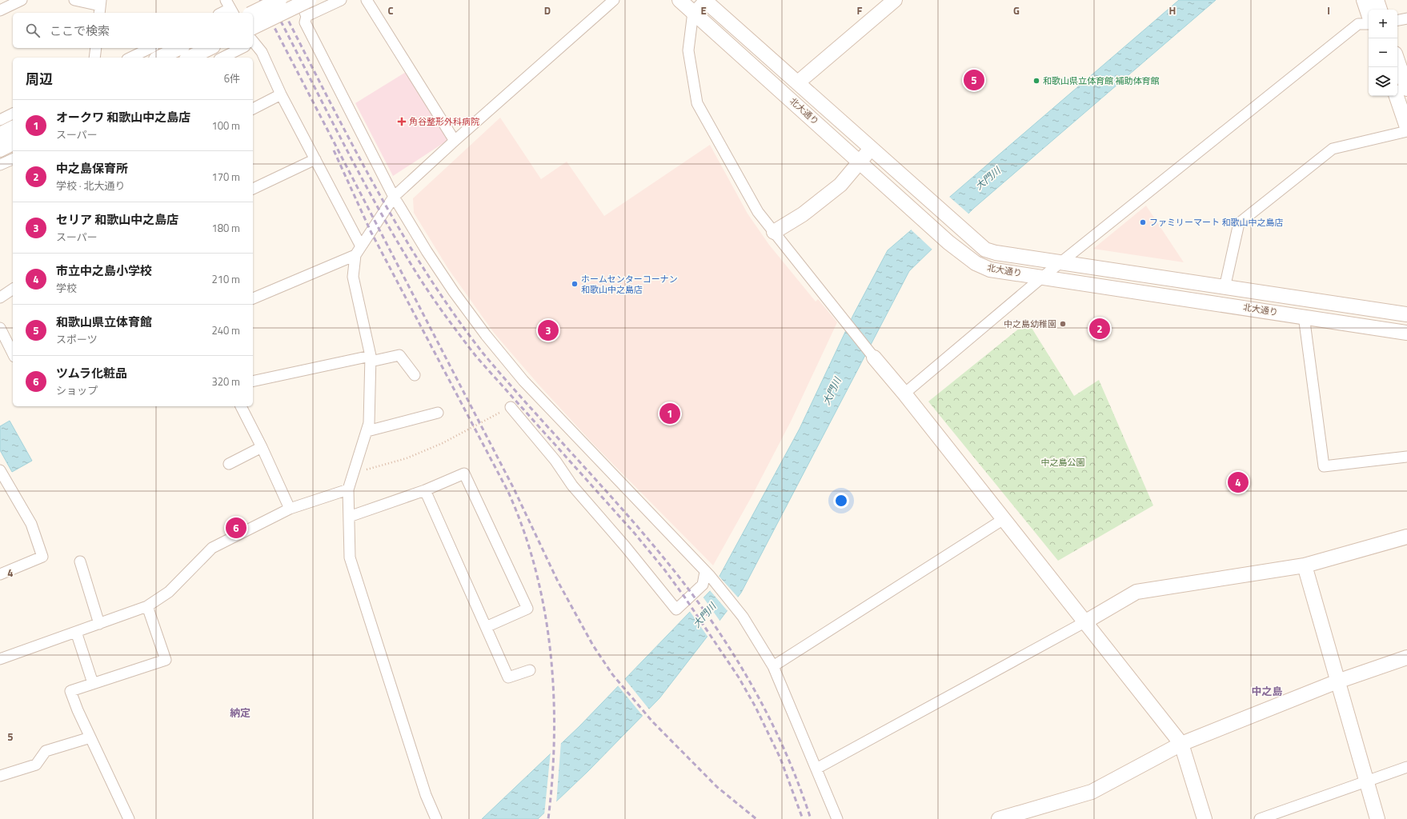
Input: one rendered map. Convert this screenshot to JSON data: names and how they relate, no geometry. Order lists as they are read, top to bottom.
{
  "streets": {
    "street": ["北大通り"]
  },
  "districts": ["中之島", "納定"],
  "water": ["大門川"],
  "parks": ["中之島公園"],
  "places": {
    "other": [
      "和歌山県立体育館 補助体育館",
      "ファミリーマート 和歌山中之島店",
      "ホームセンターコーナン 和歌山中之島店",
      "中之島幼稚園"
    ],
    "health": ["角谷整形外科病院"]
  },
  "page": {
    "map_buttons": ["+", "−"],
    "search": "ここで検索",
    "heading": ["周辺", "6件"],
    "pins": [
      "5",
      "2",
      "3",
      "1",
      "4",
      "6"
    ],
    "list": [
      {
        "mark": "1",
        "name": "オークワ 和歌山中之島店",
        "note": "スーパー",
        "value": "100 m"
      },
      {
        "mark": "2",
        "name": "中之島保育所",
        "note": "学校 · 北大通り",
        "value": "170 m"
      },
      {
        "mark": "3",
        "name": "セリア 和歌山中之島店",
        "note": "スーパー",
        "value": "180 m"
      },
      {
        "mark": "4",
        "name": "市立中之島小学校",
        "note": "学校",
        "value": "210 m"
      },
      {
        "mark": "5",
        "name": "和歌山県立体育館",
        "note": "スポーツ",
        "value": "240 m"
      },
      {
        "mark": "6",
        "name": "ツムラ化粧品",
        "note": "ショップ",
        "value": "320 m"
      }
    ]
  },
  "grid": {
    "columns": [
      "C",
      "D",
      "E",
      "F",
      "G",
      "H",
      "I"
    ],
    "rows": ["4", "5"]
  }
}
